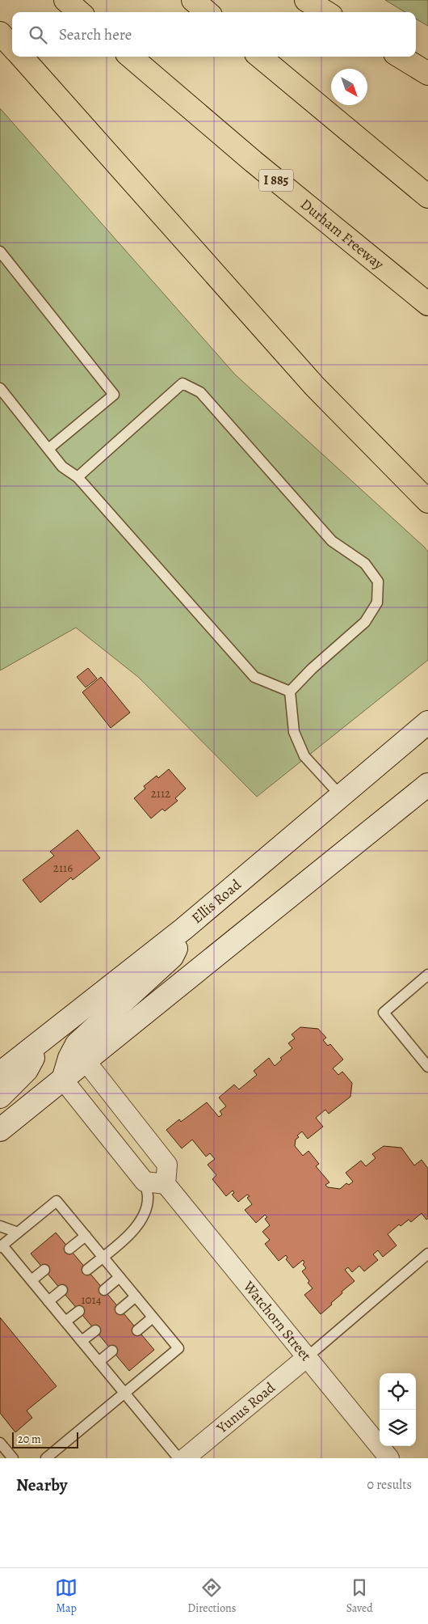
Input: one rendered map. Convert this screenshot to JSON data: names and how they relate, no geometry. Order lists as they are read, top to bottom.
{
  "streets": {
    "highway": ["I 885", "Durham Freeway"],
    "main road": ["Ellis Road"],
    "street": ["Watchorn Street", "Yunus Road"]
  },
  "crossings": [
    ["Watchorn Street", "Yunus Road"]
  ],
  "house_numbers": ["2112", "2116", "1014"],
  "scale_bar": "20 m",
  "north": "bottom right",
  "page": {
    "search": "Search here",
    "scale": "20 m",
    "heading": ["Nearby", "0 results"],
    "nav": ["Map", "Directions", "Saved"]
  }
}
